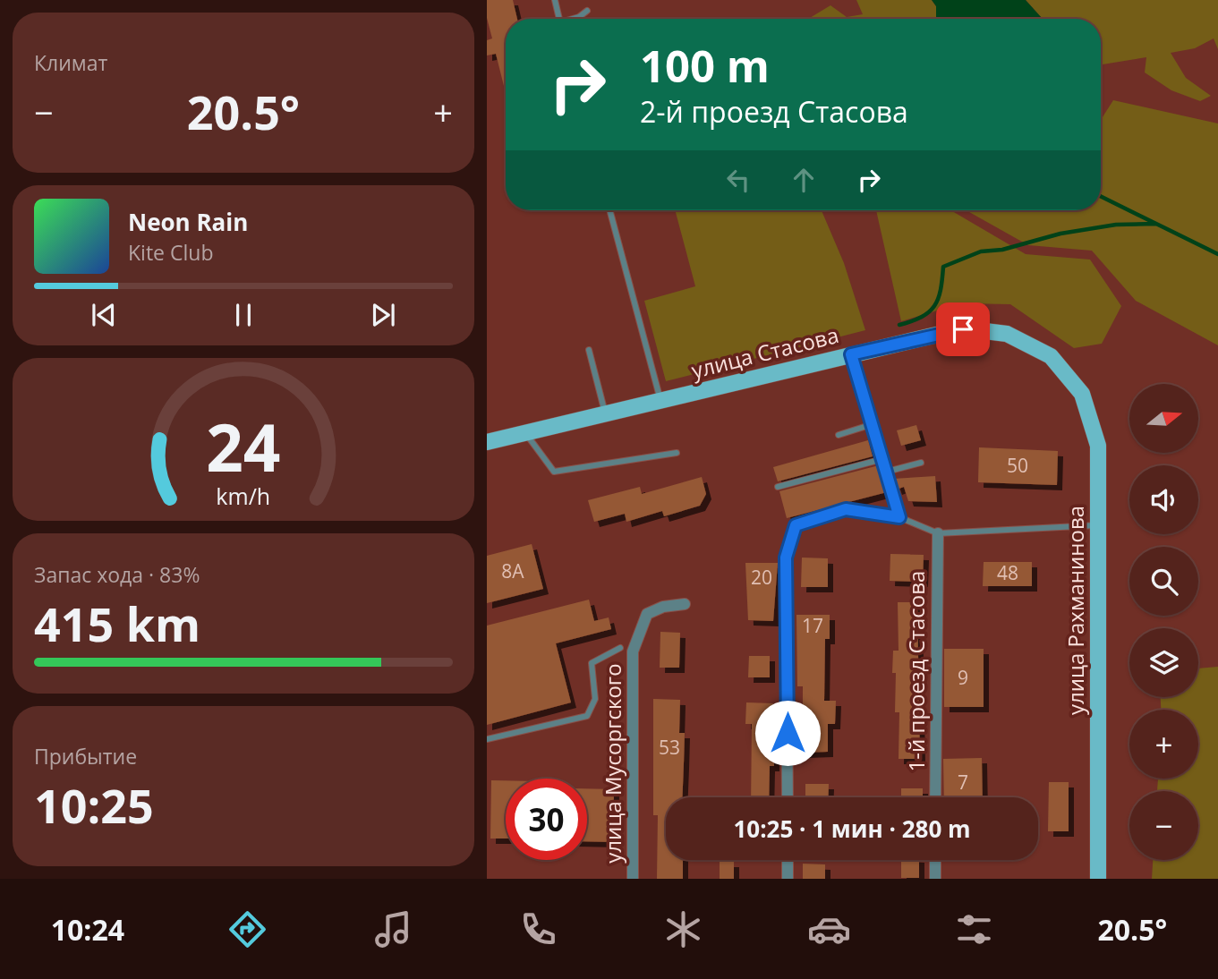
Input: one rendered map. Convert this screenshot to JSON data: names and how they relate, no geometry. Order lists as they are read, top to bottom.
{
  "streets": {
    "main road": ["улица Стасова", "улица Рахманинова"],
    "street": ["1-й проезд Стасова", "улица Мусоргского"]
  },
  "crossings": [
    ["улица Стасова", "улица Рахманинова"]
  ],
  "house_numbers": [
    "50",
    "8А",
    "48",
    "20",
    "17",
    "9",
    "53",
    "7"
  ],
  "north": "right",
  "page": {
    "tile": [
      "Климат",
      ["Запас хода · 83%", "415 km"],
      ["Прибытие", "10:25"]
    ],
    "turn": ["100 m", "2-й проезд Стасова"],
    "heat": ["−", "20.5°", "+"],
    "song": ["Neon Rain", "Kite Club"],
    "map_buttons": ["+", "−"],
    "limit": "30",
    "trip": "10:25 · 1 мин · 280 m",
    "tabs": ["10:24", "20.5°"],
    "gauge": ["24", "km/h"]
  }
}
